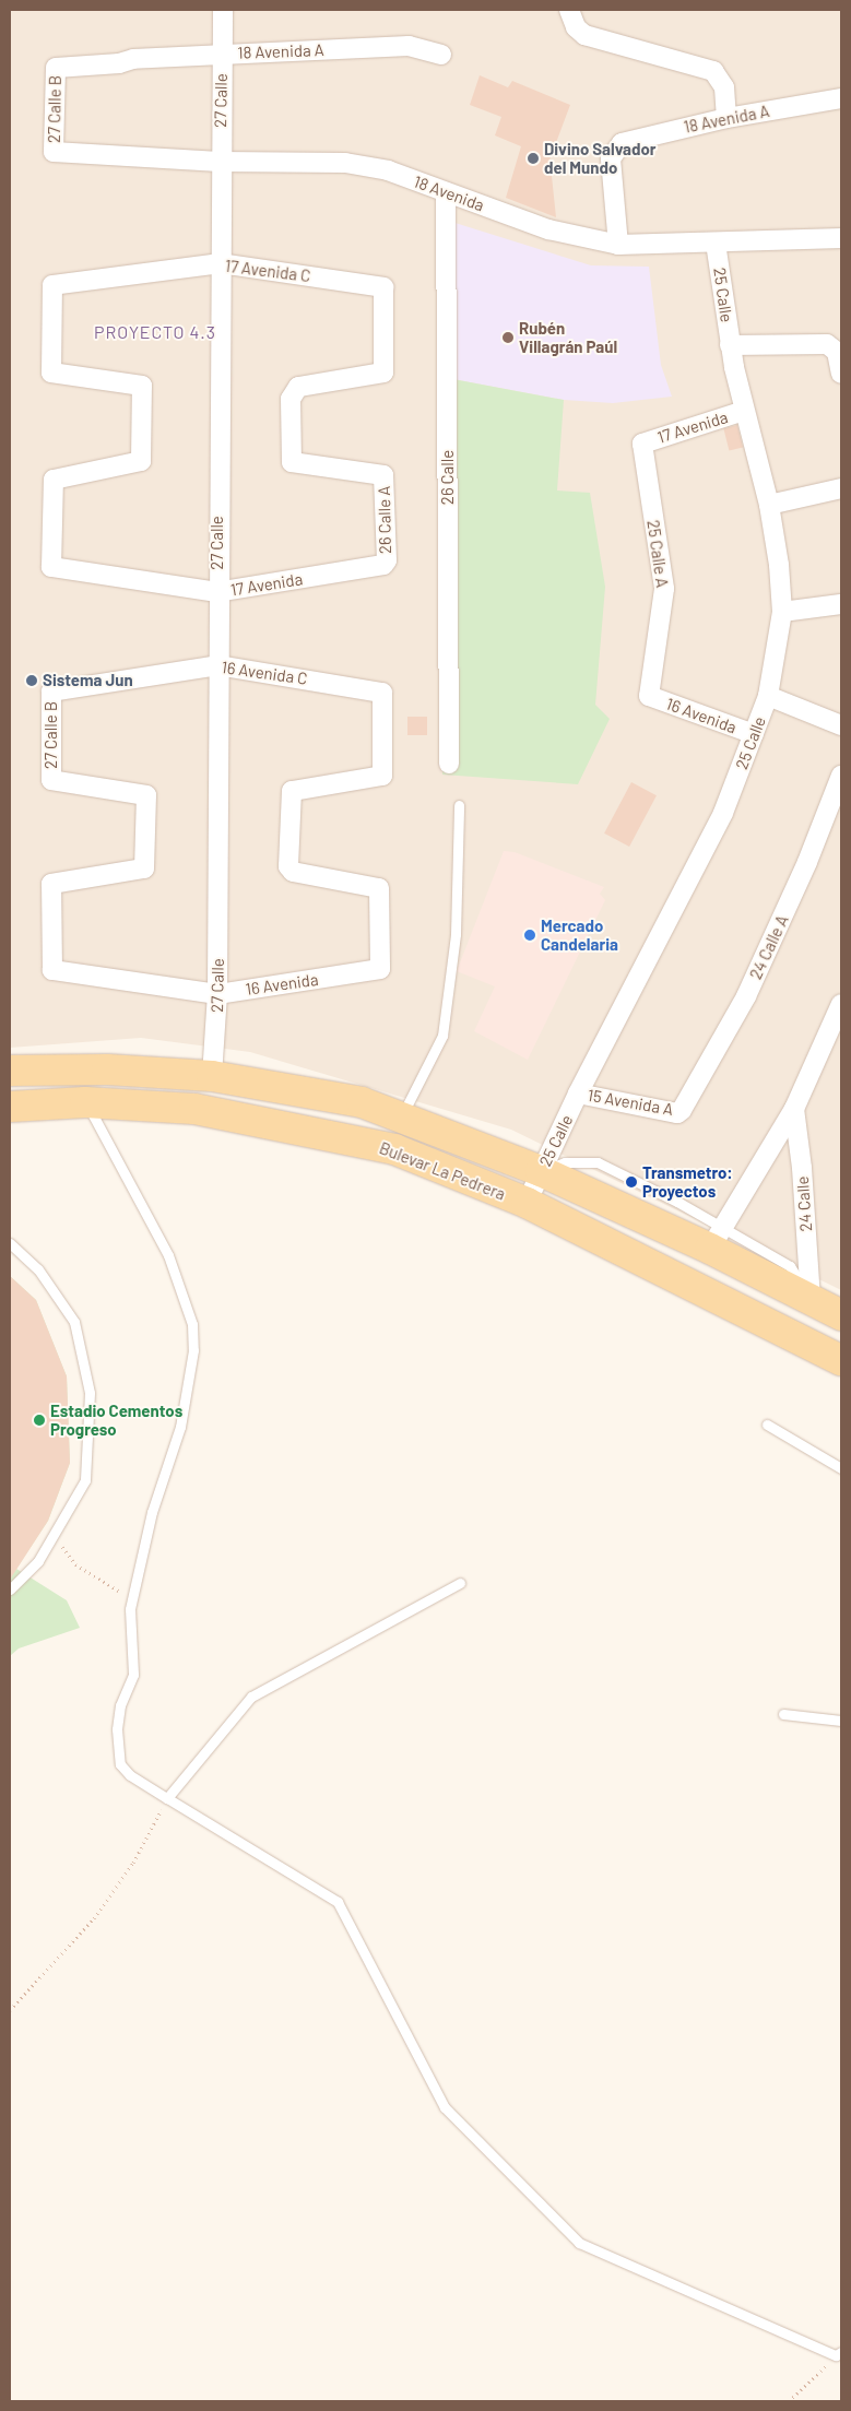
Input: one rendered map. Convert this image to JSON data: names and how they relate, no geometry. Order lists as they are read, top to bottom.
{
  "streets": {
    "main road": ["Bulevar La Pedrera"],
    "street": [
      "18 Avenida A",
      "27 Calle",
      "27 Calle B",
      "18 Avenida",
      "17 Avenida C",
      "25 Calle",
      "17 Avenida",
      "26 Calle",
      "26 Calle A",
      "25 Calle A",
      "16 Avenida C",
      "16 Avenida",
      "24 Calle A",
      "15 Avenida A",
      "24 Calle"
    ]
  },
  "crossings": [
    ["18 Avenida A", "27 Calle"],
    ["18 Avenida A", "27 Calle B"],
    ["18 Avenida A", "18 Avenida"],
    ["27 Calle", "18 Avenida"],
    ["27 Calle", "17 Avenida C"],
    ["27 Calle", "17 Avenida"],
    ["27 Calle", "16 Avenida C"],
    ["27 Calle", "16 Avenida"],
    ["27 Calle B", "18 Avenida"],
    ["27 Calle B", "16 Avenida C"],
    ["27 Calle B", "16 Avenida"],
    ["18 Avenida", "25 Calle"],
    ["18 Avenida", "26 Calle"],
    ["17 Avenida C", "17 Avenida"],
    ["17 Avenida C", "26 Calle A"],
    ["25 Calle", "17 Avenida"],
    ["25 Calle", "16 Avenida"],
    ["25 Calle", "15 Avenida A"],
    ["25 Calle", "Bulevar La Pedrera"],
    ["17 Avenida", "26 Calle A"],
    ["17 Avenida", "25 Calle A"],
    ["25 Calle A", "16 Avenida"],
    ["16 Avenida C", "16 Avenida"],
    ["24 Calle A", "15 Avenida A"]
  ],
  "districts": ["PROYECTO 4.3"],
  "places": [
    "Divino Salvador del Mundo",
    "Rubén Villagrán Paúl",
    "Sistema Jun",
    "Mercado Candelaria",
    "Transmetro: Proyectos",
    "Estadio Cementos Progreso"
  ]
}
